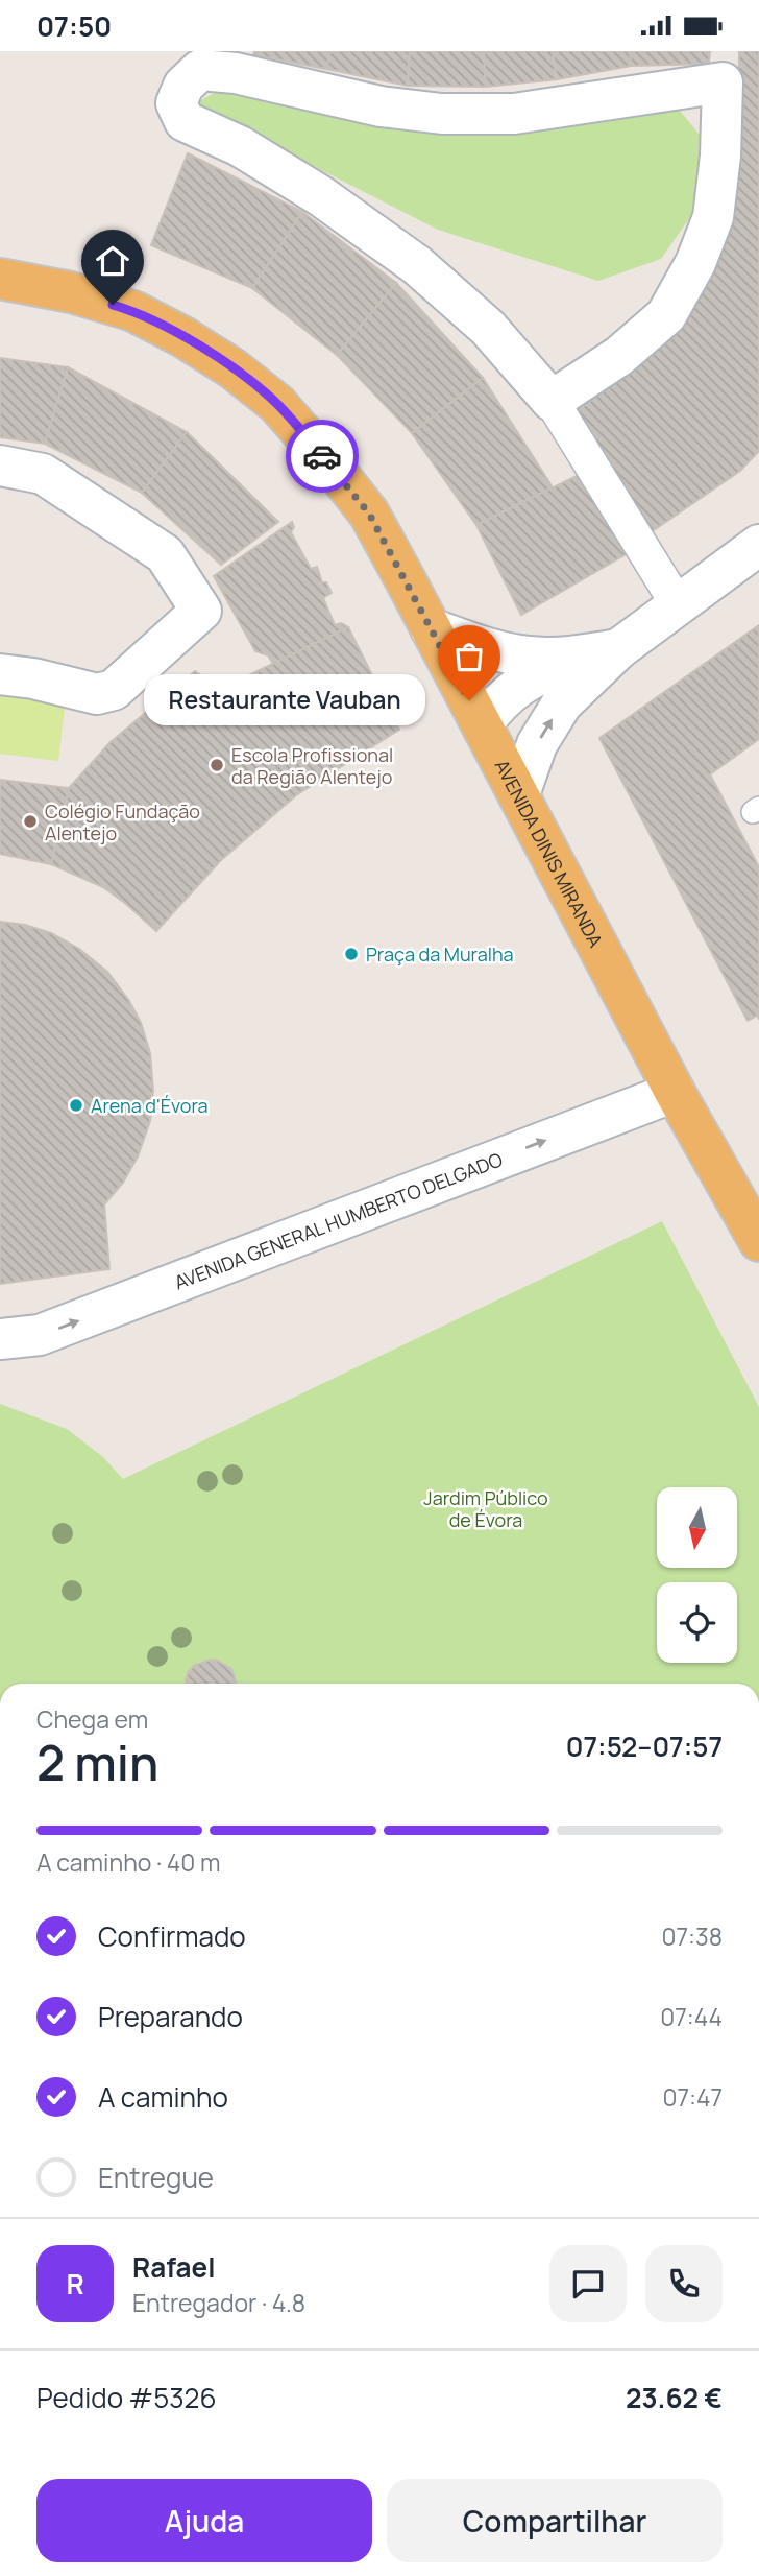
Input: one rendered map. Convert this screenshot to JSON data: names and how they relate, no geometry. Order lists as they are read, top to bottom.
{
  "streets": {
    "main road": ["AVENIDA DINIS MIRANDA"],
    "street": ["AVENIDA GENERAL HUMBERTO DELGADO"]
  },
  "crossings": [
    ["AVENIDA DINIS MIRANDA", "AVENIDA GENERAL HUMBERTO DELGADO"]
  ],
  "one_way": ["AVENIDA GENERAL HUMBERTO DELGADO"],
  "parks": ["Jardim Público de Évora"],
  "places": [
    "Restaurante Vauban",
    "Escola Profissional da Região Alentejo",
    "Colégio Fundação Alentejo",
    "Praça da Muralha",
    "Arena d'Évora"
  ],
  "north": "bottom",
  "page": {
    "status": "07:50",
    "bubble": "Restaurante Vauban",
    "heading": ["2 min", "Chega em", "07:52–07:57"],
    "panel": [
      "Rafael",
      "Entregador · 4.8",
      "Pedido #5326",
      "23.62 €"
    ],
    "bar": "A caminho · 40 m",
    "list": [
      ["Confirmado", "07:38"],
      ["Preparando", "07:44"],
      ["A caminho", "07:47"],
      "Entregue"
    ],
    "round": "R",
    "buttons": ["Ajuda", "Compartilhar"]
  }
}
